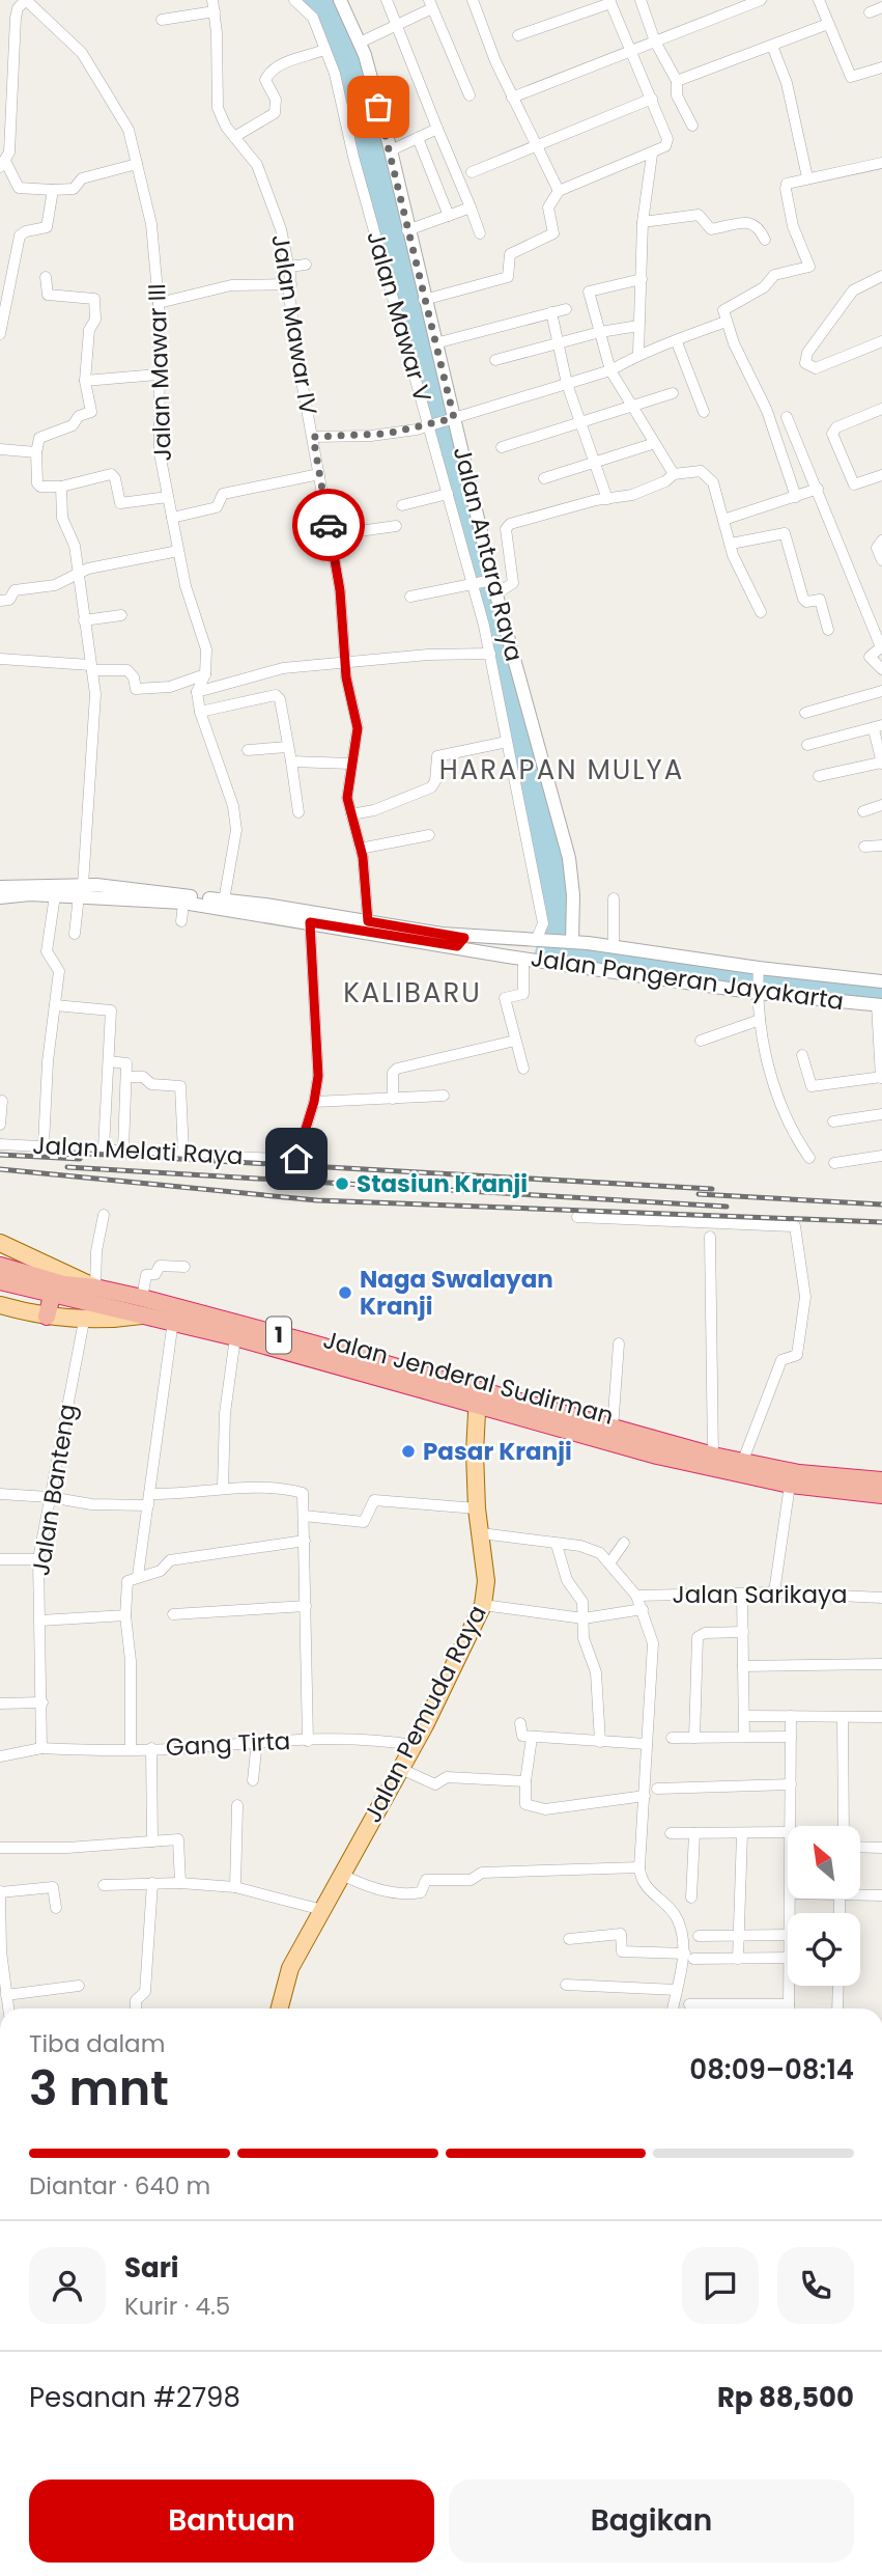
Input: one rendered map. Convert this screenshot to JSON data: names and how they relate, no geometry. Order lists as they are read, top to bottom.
{
  "streets": {
    "highway": ["1", "Jalan Jenderal Sudirman"],
    "main road": ["Jalan Pemuda Raya"],
    "street": [
      "Jalan Mawar V",
      "Jalan Mawar IV",
      "Jalan Mawar III",
      "Jalan Antara Raya",
      "Jalan Pangeran Jayakarta",
      "Jalan Melati Raya",
      "Jalan Banteng",
      "Jalan Sarikaya",
      "Gang Tirta"
    ]
  },
  "crossings": [
    ["Jalan Mawar V", "Jalan Pangeran Jayakarta"],
    ["Jalan Antara Raya", "Jalan Pangeran Jayakarta"],
    ["1", "Jalan Jenderal Sudirman"],
    ["Jalan Jenderal Sudirman", "Jalan Banteng"],
    ["Jalan Jenderal Sudirman", "Jalan Pemuda Raya"],
    ["Jalan Banteng", "Gang Tirta"],
    ["Jalan Pemuda Raya", "Gang Tirta"]
  ],
  "districts": ["HARAPAN MULYA", "KALIBARU"],
  "places": ["Stasiun Kranji", "Naga Swalayan Kranji", "Pasar Kranji"],
  "north": "top left",
  "page": {
    "heading": ["3 mnt", "Tiba dalam", "08:09–08:14"],
    "panel": [
      "Sari",
      "Kurir · 4.5",
      "Pesanan #2798",
      "Rp 88,500"
    ],
    "bar": "Diantar · 640 m",
    "buttons": ["Bantuan", "Bagikan"]
  }
}
